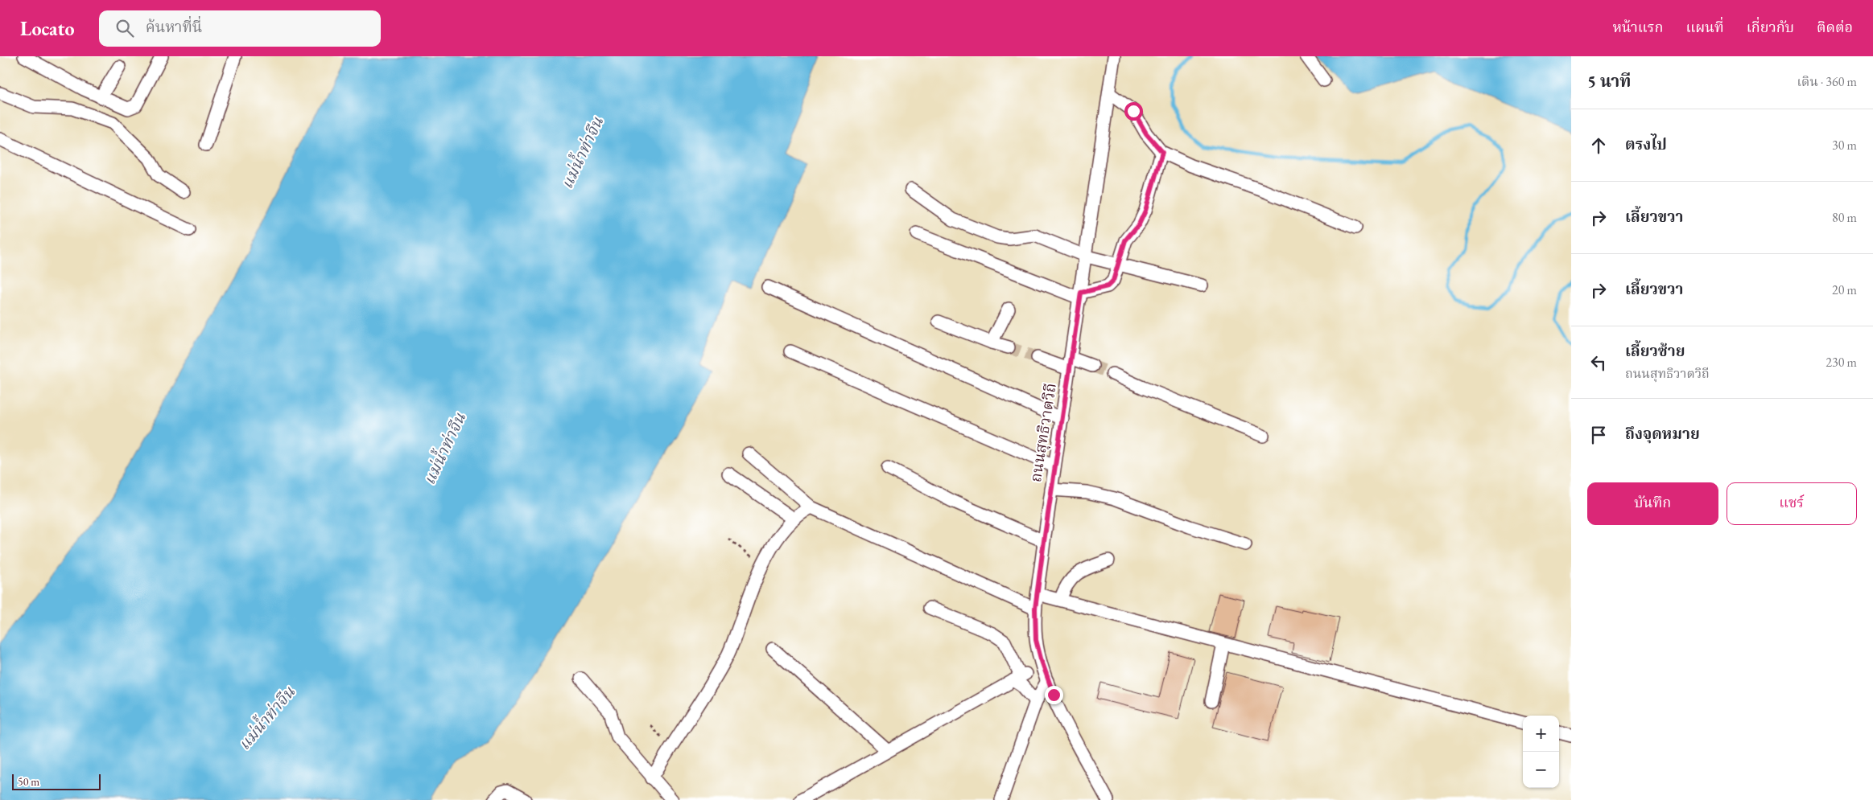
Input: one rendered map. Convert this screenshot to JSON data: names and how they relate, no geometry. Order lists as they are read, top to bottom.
{
  "streets": {
    "street": ["ถนนสุทธิวาตวิถี"]
  },
  "water": ["แม่น้ำท่าจีน"],
  "scale_bar": "50 m",
  "page": {
    "header": "Locato",
    "search": "ค้นหาที่นี่",
    "nav": [
      "หน้าแรก",
      "แผนที่",
      "เกี่ยวกับ",
      "ติดต่อ"
    ],
    "heading": ["5 นาที", "เดิน · 360 m"],
    "list": [
      ["ตรงไป", "30 m"],
      ["เลี้ยวขวา", "80 m"],
      ["เลี้ยวขวา", "20 m"],
      ["เลี้ยวซ้าย", "ถนนสุทธิวาตวิถี", "230 m"],
      "ถึงจุดหมาย"
    ],
    "buttons": ["บันทึก", "แชร์"],
    "map_buttons": ["+", "−"],
    "scale": "50 m"
  }
}
